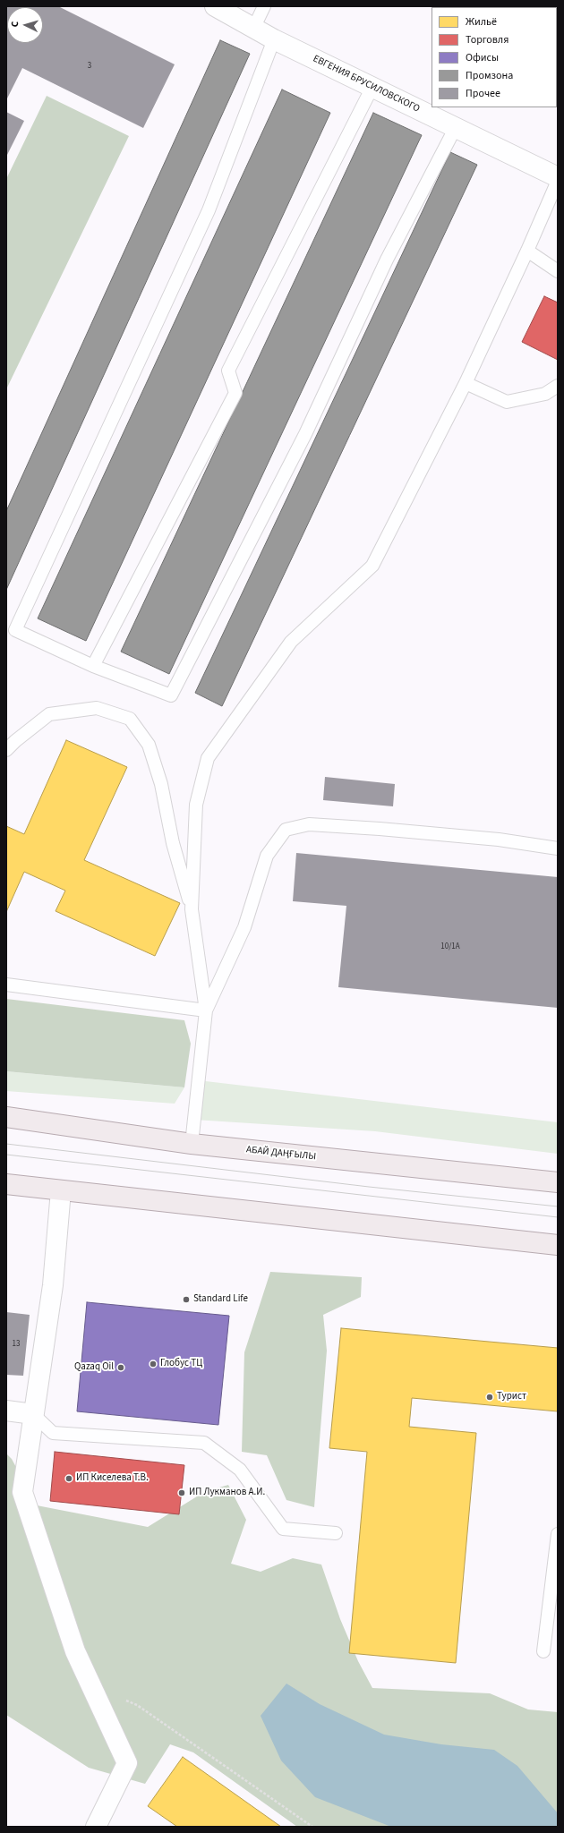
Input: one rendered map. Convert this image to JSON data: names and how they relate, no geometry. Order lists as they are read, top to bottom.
{
  "streets": {
    "main road": ["АБАЙ ДАҢҒЫЛЫ"],
    "street": ["ЕВГЕНИЯ БРУСИЛОВСКОГО"]
  },
  "places": [
    "Standard Life",
    "Глобус ТЦ",
    "Qazaq Oil",
    "Турист",
    "ИП Киселева Т.В.",
    "ИП Лукманов А.И."
  ],
  "house_numbers": ["3", "10/1А", "13"],
  "legend": [
    "Жильё",
    "Торговля",
    "Офисы",
    "Промзона",
    "Прочее"
  ],
  "north": "left"
}
